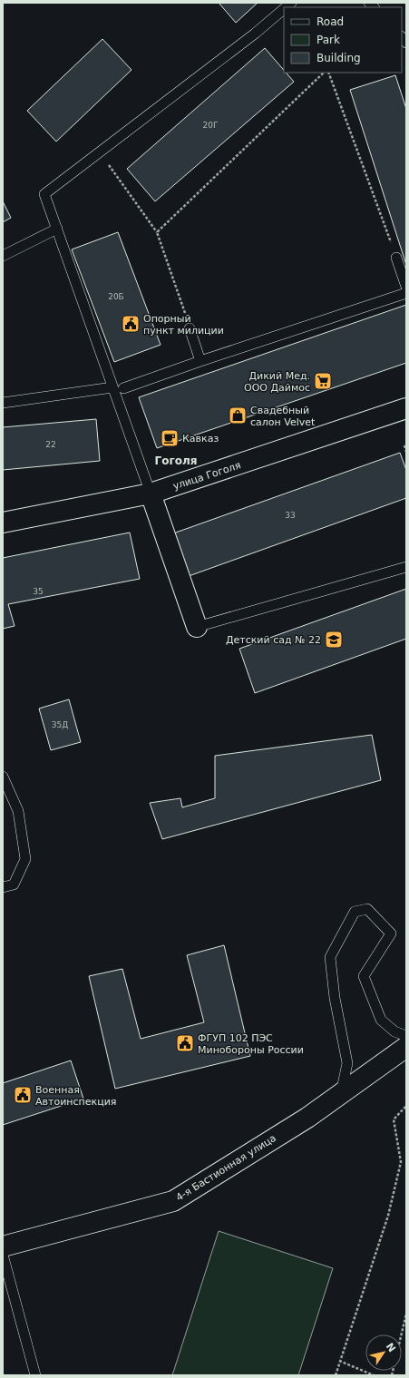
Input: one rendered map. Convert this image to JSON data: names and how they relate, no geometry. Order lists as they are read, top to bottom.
{
  "streets": {
    "main road": ["улица Гоголя", "4-я Бастионная улица"]
  },
  "districts": ["Гоголя"],
  "places": {
    "public building": ["Опорный пункт милиции", "ФГУП 102 ПЭС Минобороны России", "Военная Автоинспекция"],
    "supermarket": ["Дикий Мед. ООО Даймос"],
    "shop": ["Свадебный салон Velvet"],
    "cafe": ["Кавказ"],
    "school or university": ["Детский сад № 22"]
  },
  "house_numbers": [
    "20Г",
    "20Б",
    "22",
    "33",
    "35",
    "35Д"
  ],
  "legend": ["Road", "Park", "Building"],
  "north": "top right"
}
